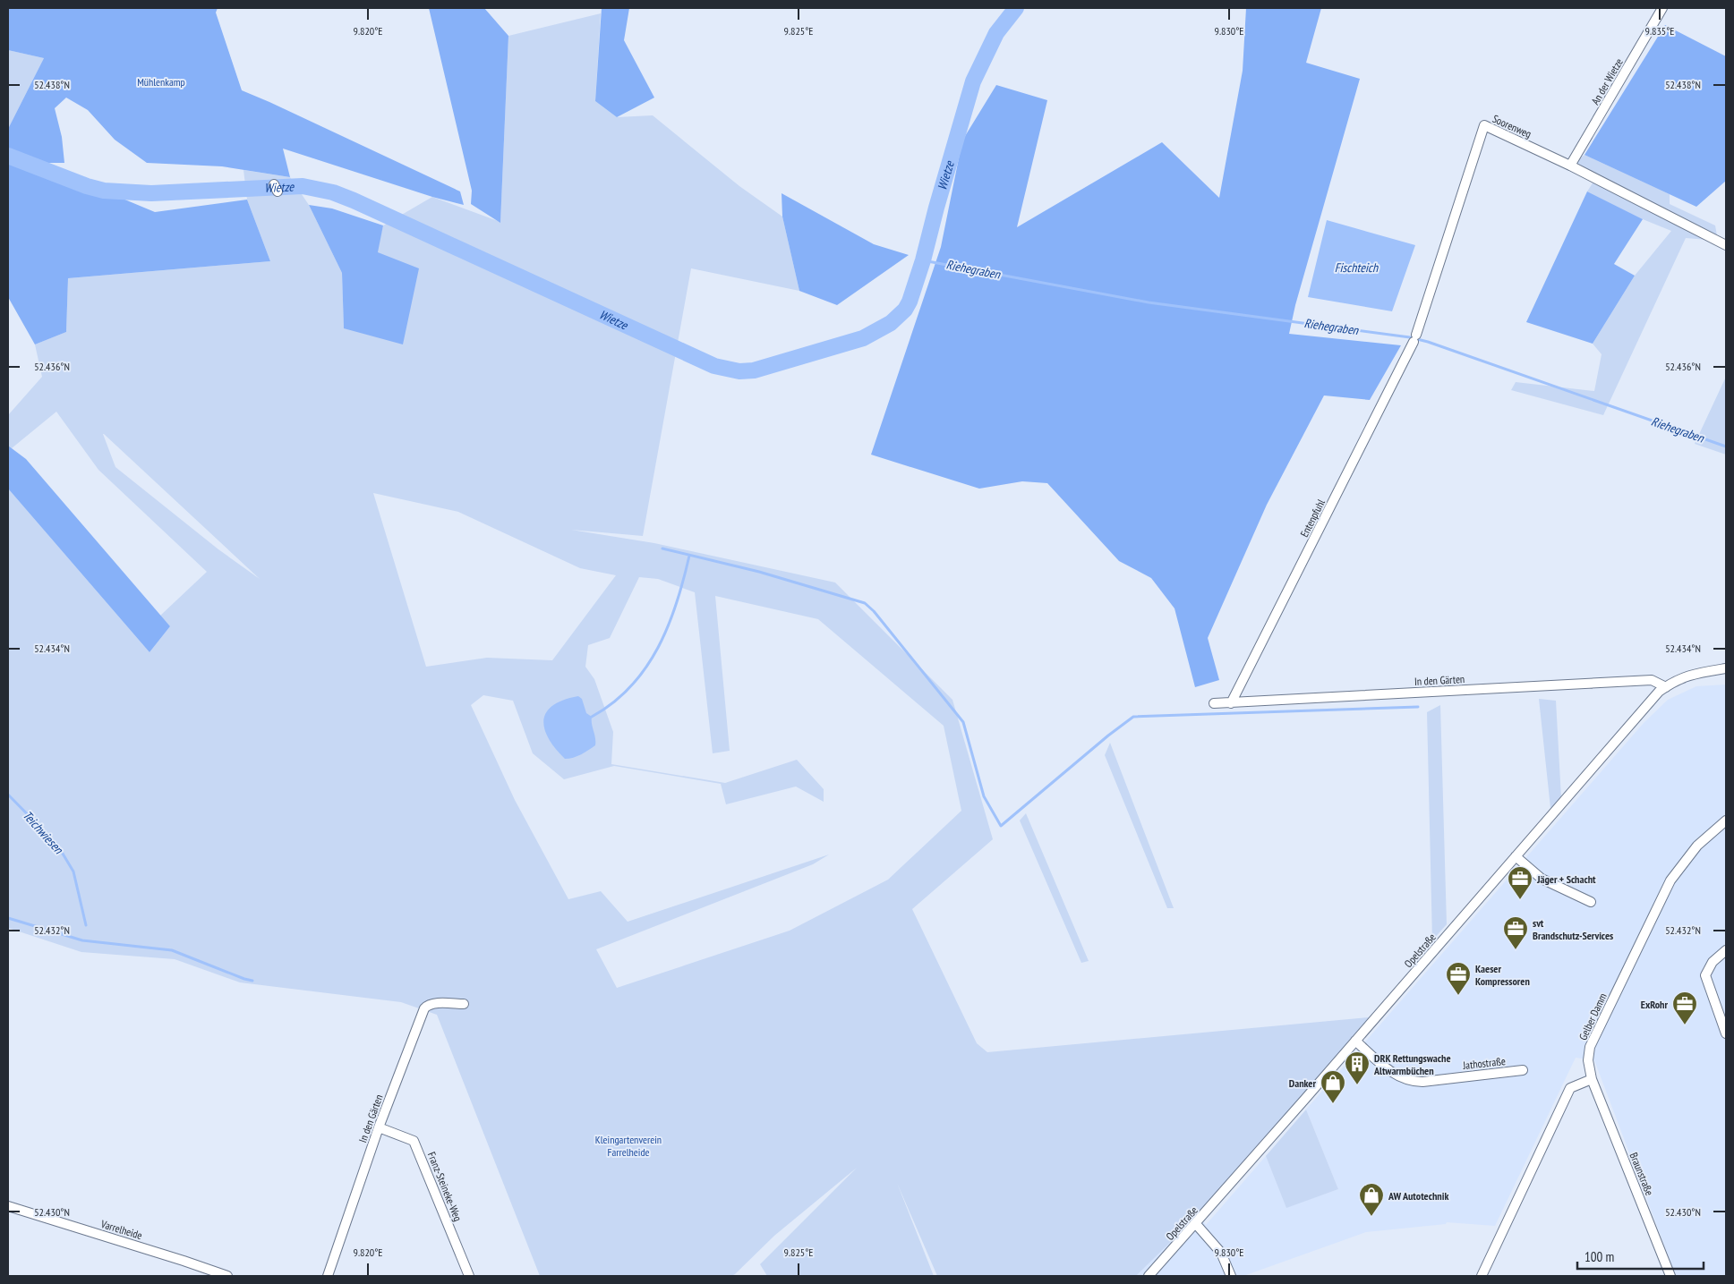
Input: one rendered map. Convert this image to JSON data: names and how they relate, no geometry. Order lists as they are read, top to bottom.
{
  "streets": {
    "street": [
      "An der Wietze",
      "Soorenweg",
      "Entenpfuhl",
      "In den Gärten",
      "Opelstraße",
      "Gelber Damm",
      "Jathostraße",
      "Braunstraße",
      "Franz-Steineke-Weg",
      "Varrelheide"
    ]
  },
  "crossings": [
    ["An der Wietze", "Soorenweg"],
    ["Soorenweg", "Entenpfuhl"],
    ["Entenpfuhl", "In den Gärten"],
    ["In den Gärten", "Opelstraße"],
    ["In den Gärten", "Franz-Steineke-Weg"],
    ["Opelstraße", "Jathostraße"],
    ["Gelber Damm", "Braunstraße"]
  ],
  "water": [
    "Wietze",
    "Fischteich",
    "Riehegraben",
    "Teichwiesen"
  ],
  "parks": ["Mühlenkamp", "Kleingartenverein Farrelheide"],
  "places": {
    "office": [
      "Jäger + Schacht",
      "svt Brandschutz-Services",
      "Kaeser Kompressoren",
      "ExRohr"
    ],
    "building": ["DRK Rettungswache Altwarmbüchen"],
    "shop": ["Danker", "AW Autotechnik"]
  },
  "scale_bar": "100 m",
  "coordinates": [
    "9.820°E",
    "9.825°E",
    "9.830°E",
    "9.835°E",
    "52.438°N",
    "52.436°N",
    "52.434°N",
    "52.432°N",
    "52.430°N"
  ]
}
